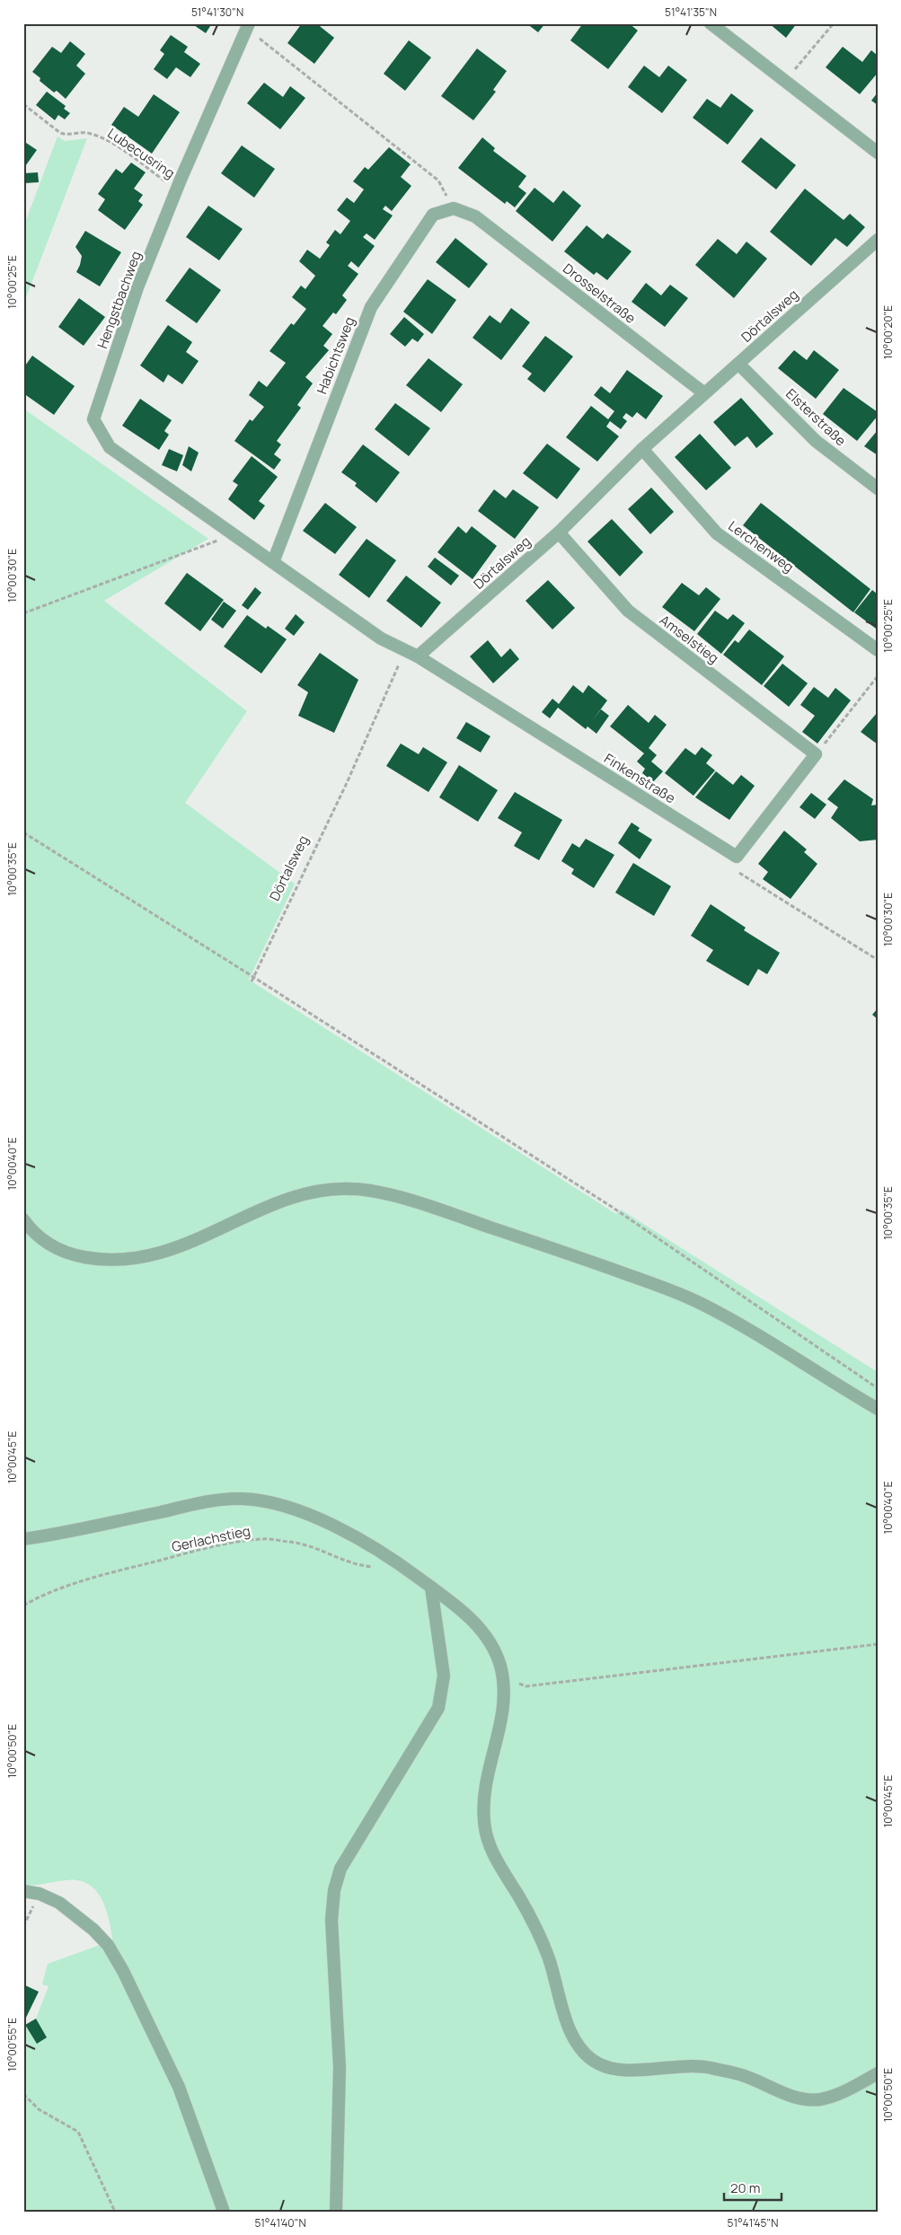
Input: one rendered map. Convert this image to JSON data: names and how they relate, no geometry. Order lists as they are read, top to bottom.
{
  "streets": {
    "street": [
      "Drosselstraße",
      "Hengstbachweg",
      "Dörtalsweg",
      "Habichtsweg",
      "Elsterstraße",
      "Lerchenweg",
      "Amselstieg",
      "Finkenstraße"
    ],
    "path": ["Lubecusring", "Gerlachstieg"]
  },
  "crossings": [
    ["Lubecusring", "Hengstbachweg"],
    ["Drosselstraße", "Dörtalsweg"],
    ["Drosselstraße", "Habichtsweg"],
    ["Dörtalsweg", "Elsterstraße"],
    ["Dörtalsweg", "Lerchenweg"],
    ["Dörtalsweg", "Amselstieg"],
    ["Dörtalsweg", "Finkenstraße"]
  ],
  "scale_bar": "20 m",
  "coordinates": [
    "51°41'30\"N",
    "51°41'35\"N",
    "10°00'25\"E",
    "10°00'20\"E",
    "10°00'30\"E",
    "10°00'35\"E",
    "10°00'40\"E",
    "10°00'45\"E",
    "10°00'50\"E",
    "10°00'55\"E",
    "51°41'40\"N",
    "51°41'45\"N"
  ]
}
